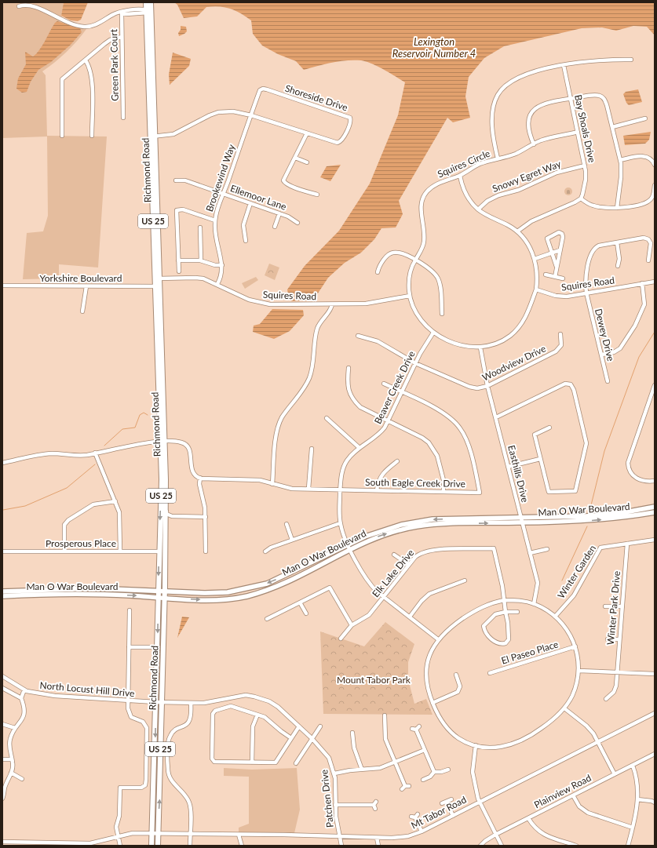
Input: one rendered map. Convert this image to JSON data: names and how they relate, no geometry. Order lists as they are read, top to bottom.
{
  "streets": {
    "highway": ["Richmond Road", "US 25"],
    "main road": ["Man O War Boulevard"],
    "street": [
      "Green Park Court",
      "Shoreside Drive",
      "Bay Shoals Drive",
      "Squires Circle",
      "Snowy Egret Way",
      "Brookewind Way",
      "Ellemoor Lane",
      "Yorkshire Boulevard",
      "Squires Road",
      "Dewey Drive",
      "Woodview Drive",
      "Beaver Creek Drive",
      "Easthills Drive",
      "South Eagle Creek Drive",
      "Prosperous Place",
      "Winter Garden",
      "Elk Lake Drive",
      "Winter Park Drive",
      "El Paseo Place",
      "North Locust Hill Drive",
      "Plainview Road",
      "Patchen Drive",
      "Mt Tabor Road"
    ]
  },
  "crossings": [
    ["Shoreside Drive", "Richmond Road"],
    ["Shoreside Drive", "Brookewind Way"],
    ["Bay Shoals Drive", "Squires Circle"],
    ["Bay Shoals Drive", "Snowy Egret Way"],
    ["Richmond Road", "Yorkshire Boulevard"],
    ["Richmond Road", "Squires Road"],
    ["Richmond Road", "Man O War Boulevard"],
    ["Richmond Road", "Prosperous Place"],
    ["Richmond Road", "North Locust Hill Drive"],
    ["Richmond Road", "Mt Tabor Road"],
    ["Brookewind Way", "Ellemoor Lane"],
    ["Brookewind Way", "Squires Road"],
    ["Squires Road", "Dewey Drive"],
    ["Woodview Drive", "Beaver Creek Drive"],
    ["Woodview Drive", "Easthills Drive"],
    ["Beaver Creek Drive", "South Eagle Creek Drive"],
    ["Beaver Creek Drive", "Man O War Boulevard"],
    ["Beaver Creek Drive", "Elk Lake Drive"],
    ["Easthills Drive", "Man O War Boulevard"],
    ["Winter Garden", "Winter Park Drive"],
    ["North Locust Hill Drive", "Patchen Drive"],
    ["Patchen Drive", "Mt Tabor Road"]
  ],
  "water": ["Lexington Reservoir Number 4"],
  "parks": ["Mount Tabor Park"]
}
